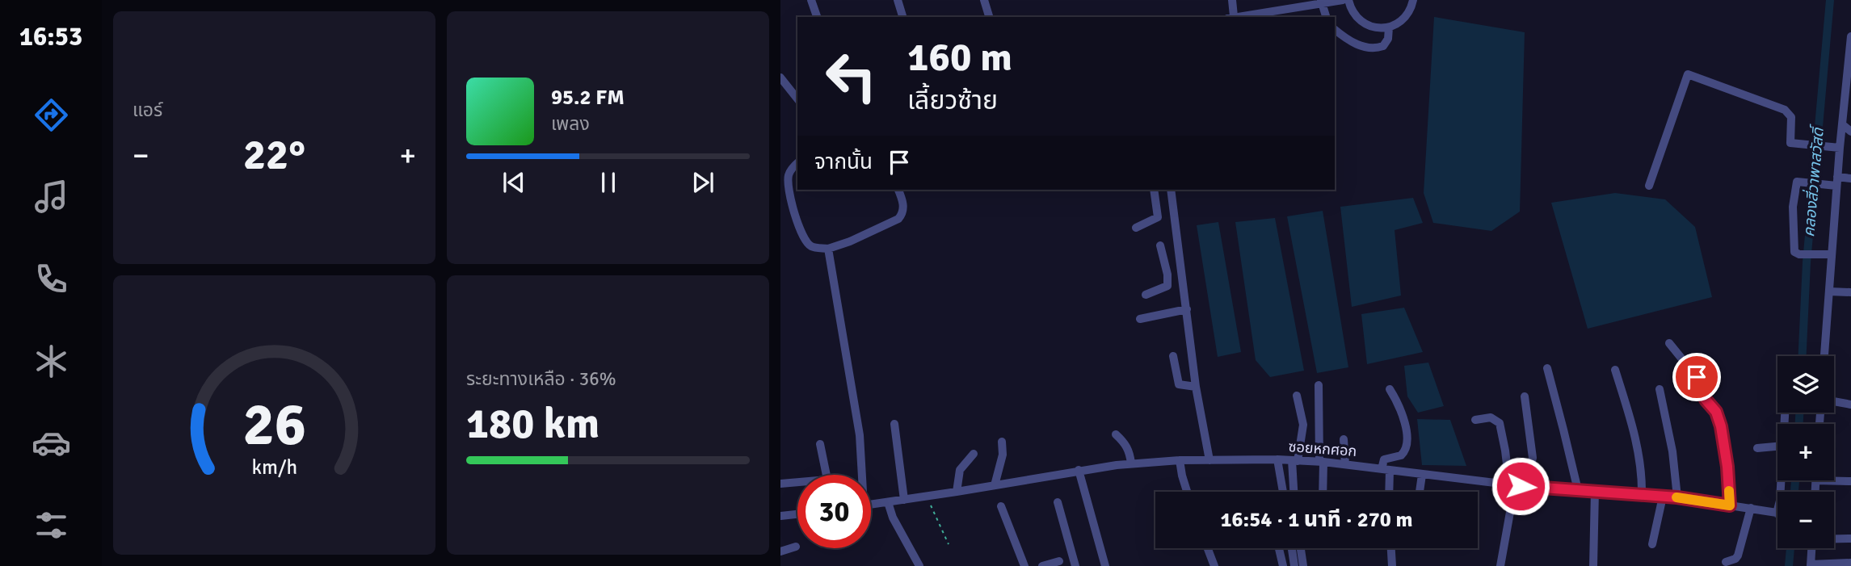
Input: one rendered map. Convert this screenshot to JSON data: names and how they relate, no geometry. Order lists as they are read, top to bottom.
{
  "streets": {
    "street": ["ซอยหกศอก"]
  },
  "water": ["คลองสี่วาพาสวัสดิ์"],
  "page": {
    "tabs": "16:53",
    "tile": [
      "แอร์",
      ["ระยะทางเหลือ · 36%", "180 km"]
    ],
    "turn": ["160 m", "เลี้ยวซ้าย"],
    "song": ["95.2 FM", "เพลง"],
    "heat": ["−", "22°", "+"],
    "then": "จากนั้น",
    "map_buttons": ["+", "−"],
    "limit": "30",
    "trip": "16:54 · 1 นาที · 270 m",
    "gauge": ["26", "km/h"]
  }
}
